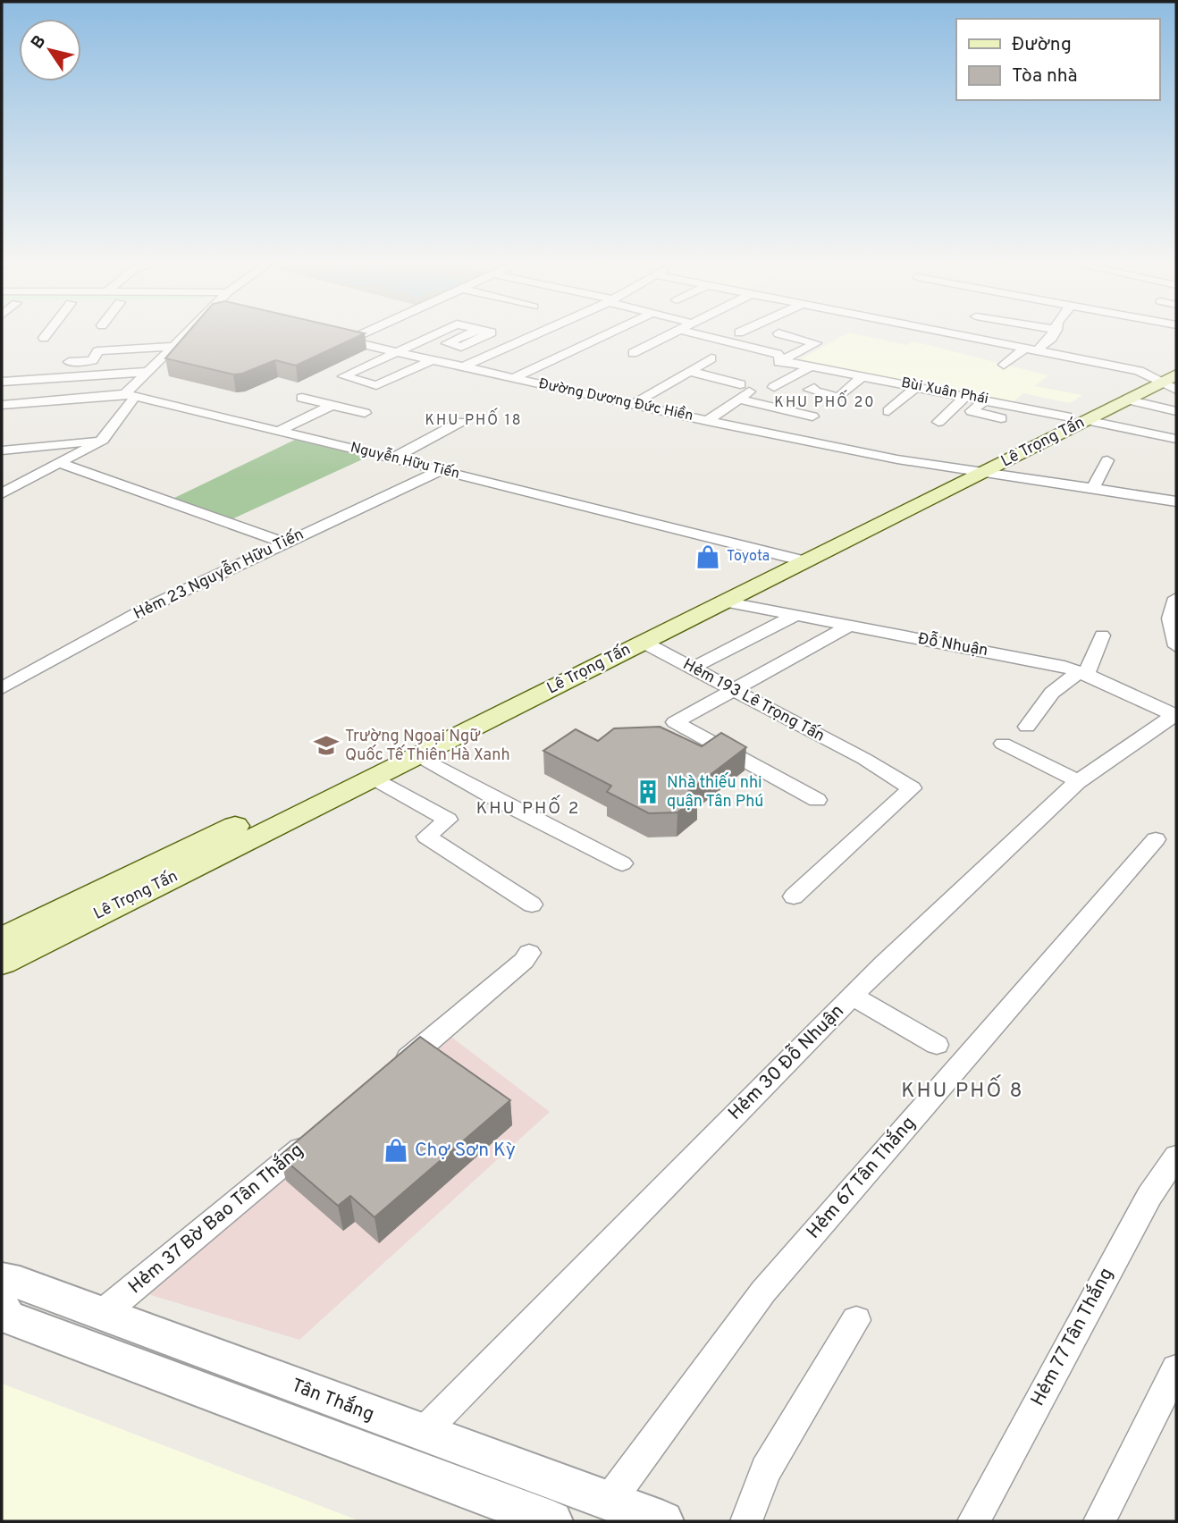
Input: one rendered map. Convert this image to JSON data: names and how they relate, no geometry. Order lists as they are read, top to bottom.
{
  "streets": {
    "main road": ["Lê Trọng Tấn"],
    "street": [
      "Bùi Xuân Phái",
      "Đường Dương Đức Hiền",
      "Nguyễn Hữu Tiến",
      "Hẻm 23 Nguyễn Hữu Tiến",
      "Đỗ Nhuận",
      "Hẻm 193 Lê Trọng Tấn",
      "Hẻm 30 Đỗ Nhuận",
      "Hẻm 67 Tân Thắng",
      "Hẻm 37 Bờ Bao Tân Thắng",
      "Hẻm 77 Tân Thắng",
      "Tân Thắng"
    ]
  },
  "crossings": [
    ["Bùi Xuân Phái", "Lê Trọng Tấn"],
    ["Đường Dương Đức Hiền", "Lê Trọng Tấn"],
    ["Lê Trọng Tấn", "Nguyễn Hữu Tiến"],
    ["Lê Trọng Tấn", "Đỗ Nhuận"],
    ["Lê Trọng Tấn", "Hẻm 193 Lê Trọng Tấn"],
    ["Nguyễn Hữu Tiến", "Hẻm 23 Nguyễn Hữu Tiến"],
    ["Đỗ Nhuận", "Hẻm 30 Đỗ Nhuận"],
    ["Hẻm 30 Đỗ Nhuận", "Tân Thắng"],
    ["Hẻm 67 Tân Thắng", "Tân Thắng"],
    ["Hẻm 37 Bờ Bao Tân Thắng", "Tân Thắng"]
  ],
  "districts": [
    "KHU PHỐ 20",
    "KHU PHỐ 18",
    "KHU PHỐ 2",
    "KHU PHỐ 8"
  ],
  "places": {
    "shop": ["Toyota", "Chợ Sơn Kỳ"],
    "school or university": ["Trường Ngoại Ngữ Quốc Tế Thiên Hà Xanh"],
    "building": ["Nhà thiếu nhi quận Tân Phú"]
  },
  "legend": ["Đường", "Tòa nhà"],
  "north": "top left"
}
